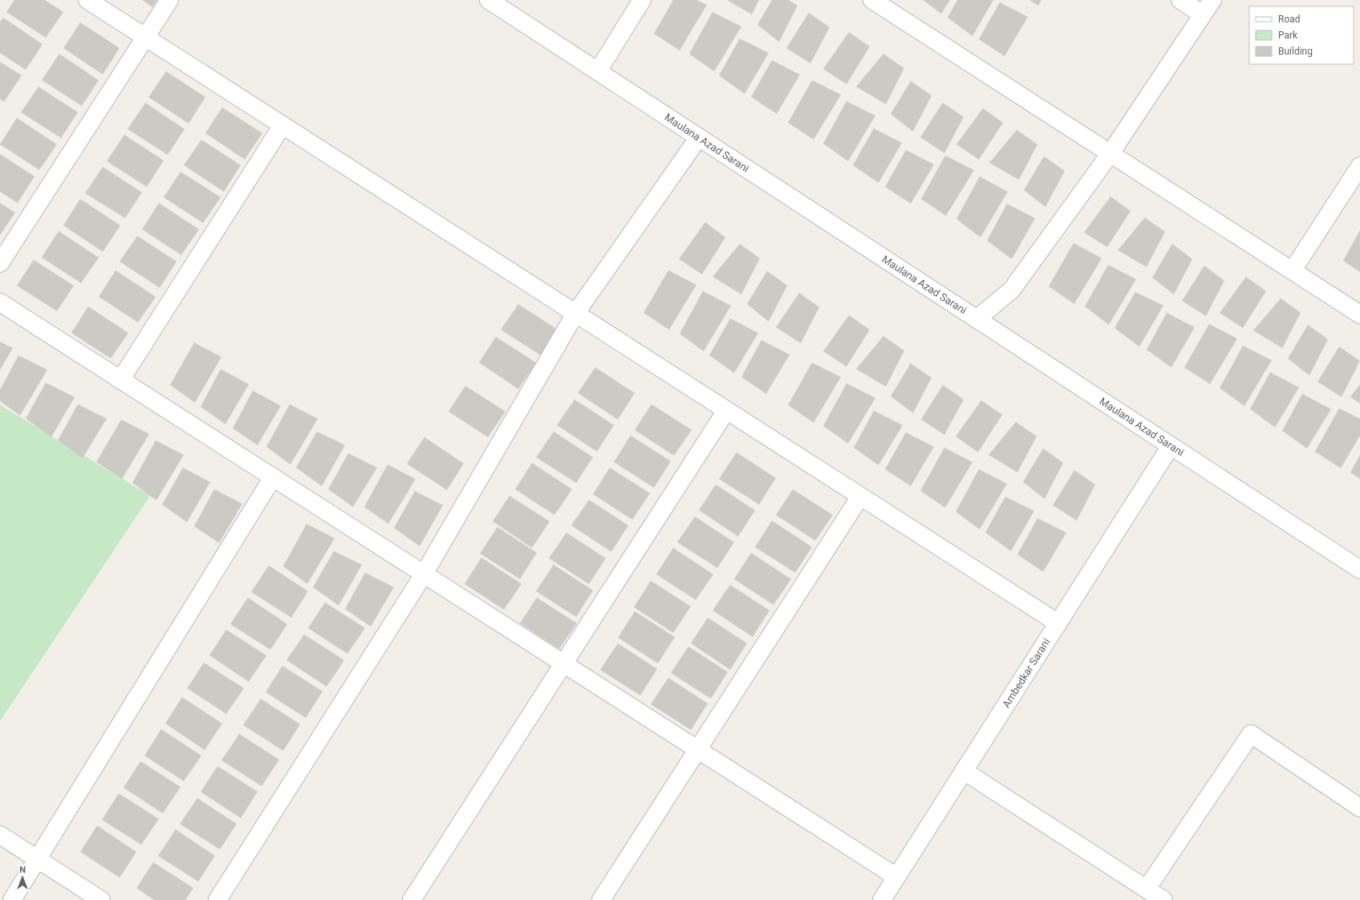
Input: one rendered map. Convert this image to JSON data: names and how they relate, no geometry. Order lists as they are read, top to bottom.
{
  "streets": {
    "street": ["Maulana Azad Sarani", "Ambedkar Sarani"]
  },
  "crossings": [
    ["Maulana Azad Sarani", "Ambedkar Sarani"]
  ],
  "legend": ["Road", "Park", "Building"],
  "north": "top"
}
